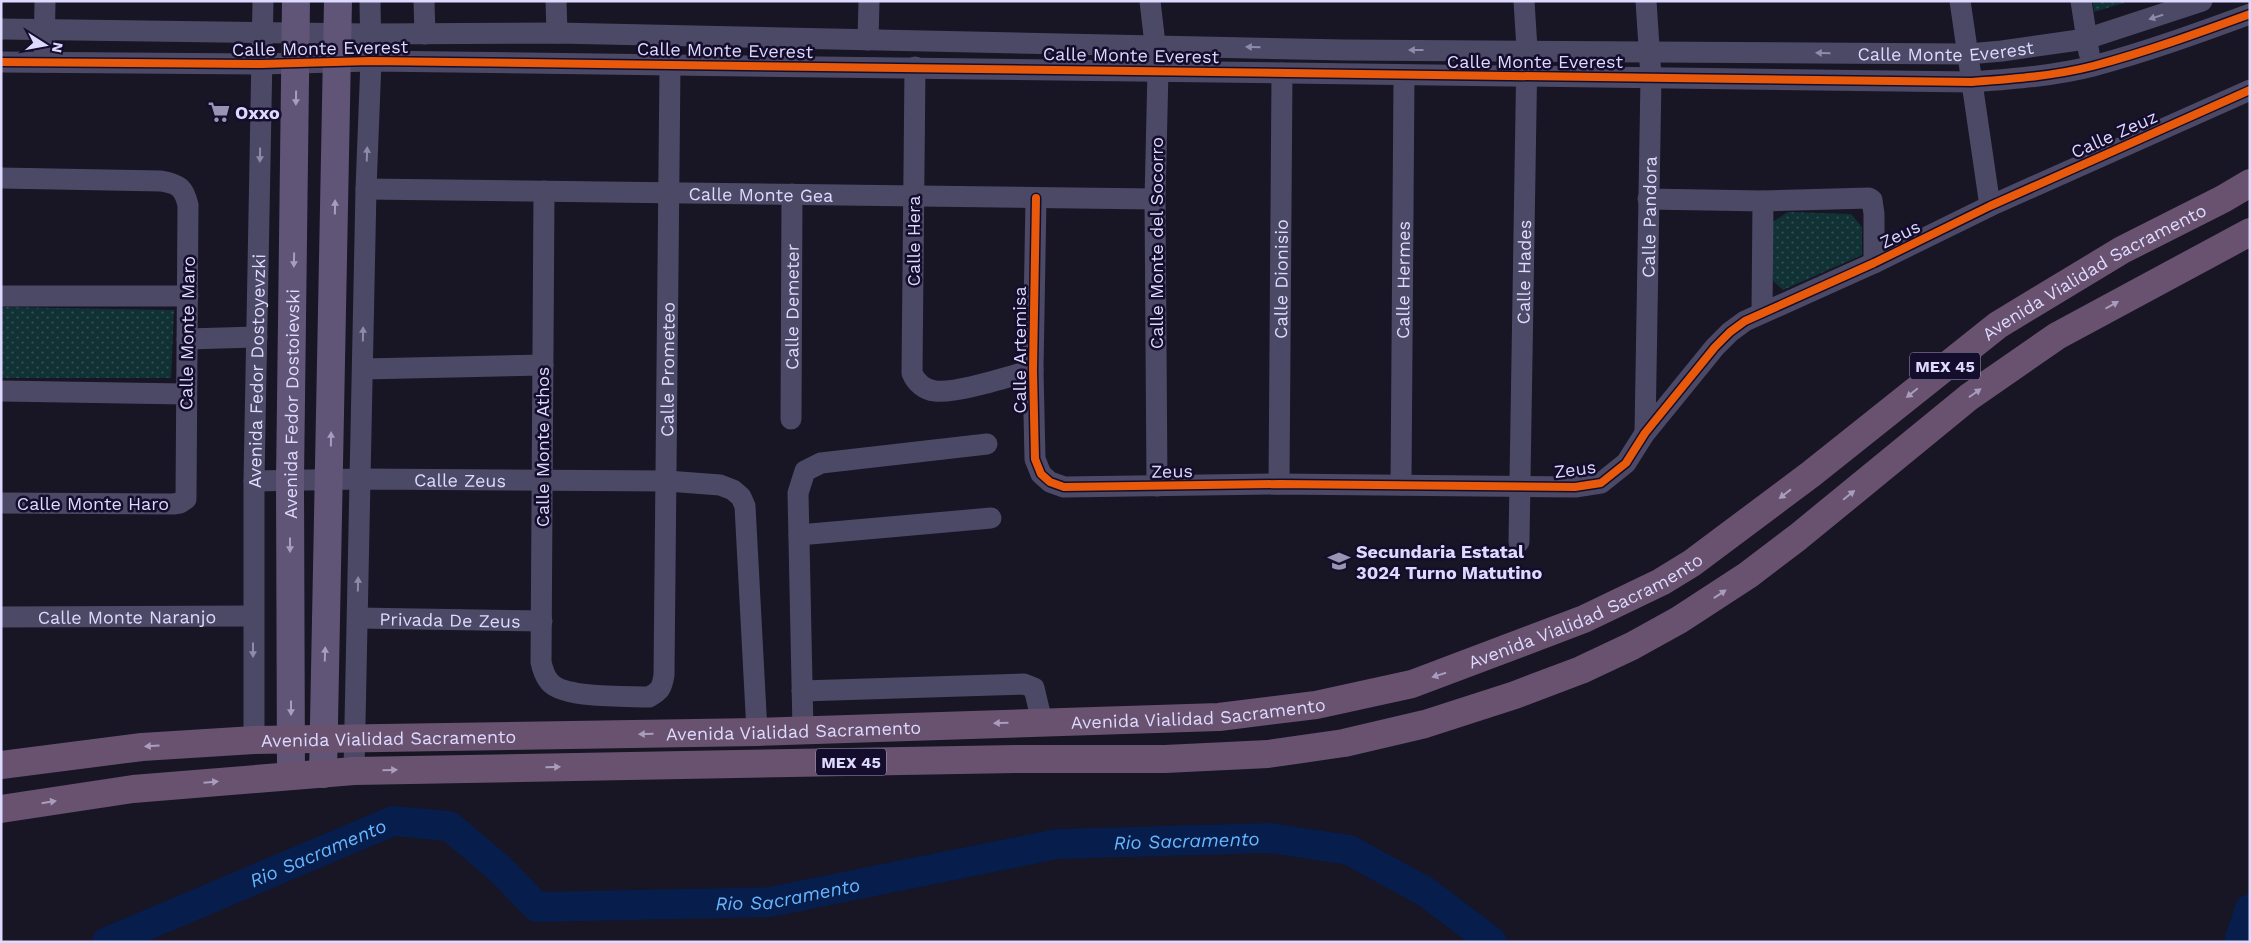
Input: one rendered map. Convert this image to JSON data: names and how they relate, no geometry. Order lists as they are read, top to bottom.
{
  "streets": {
    "highway": ["Avenida Vialidad Sacramento", "MEX 45"],
    "main road": ["Avenida Fedor Dostoievski"],
    "street": [
      "Calle Monte Everest",
      "Calle Zeuz",
      "Calle Monte Gea",
      "Calle Pandora",
      "Zeus",
      "Calle Hera",
      "Calle Monte del Socorro",
      "Calle Hades",
      "Calle Dionisio",
      "Calle Hermes",
      "Calle Demeter",
      "Calle Monte Maro",
      "Calle Artemisa",
      "Calle Prometeo",
      "Avenida Fedor Dostoyevzki",
      "Calle Monte Athos",
      "Calle Zeus",
      "Calle Monte Haro",
      "Calle Monte Naranjo",
      "Privada De Zeus"
    ]
  },
  "crossings": [
    ["Calle Monte Everest", "Calle Pandora"],
    ["Calle Monte Everest", "Calle Hera"],
    ["Calle Monte Everest", "Calle Monte del Socorro"],
    ["Calle Monte Everest", "Calle Hades"],
    ["Calle Monte Everest", "Calle Dionisio"],
    ["Calle Monte Everest", "Calle Hermes"],
    ["Calle Monte Everest", "Calle Prometeo"],
    ["Calle Monte Everest", "Avenida Fedor Dostoyevzki"],
    ["Calle Monte Everest", "Avenida Fedor Dostoievski"],
    ["Calle Zeuz", "Zeus"],
    ["Calle Monte Gea", "Calle Hera"],
    ["Calle Monte Gea", "Calle Monte del Socorro"],
    ["Calle Monte Gea", "Calle Demeter"],
    ["Calle Monte Gea", "Calle Artemisa"],
    ["Calle Monte Gea", "Calle Prometeo"],
    ["Calle Monte Gea", "Calle Monte Athos"],
    ["Calle Pandora", "Zeus"],
    ["Zeus", "Calle Monte del Socorro"],
    ["Zeus", "Calle Hades"],
    ["Zeus", "Calle Dionisio"],
    ["Zeus", "Calle Hermes"],
    ["Zeus", "Calle Artemisa"],
    ["Calle Hera", "Calle Artemisa"],
    ["Avenida Vialidad Sacramento", "Avenida Fedor Dostoyevzki"],
    ["Avenida Vialidad Sacramento", "Avenida Fedor Dostoievski"],
    ["Avenida Vialidad Sacramento", "Calle Zeus"],
    ["Calle Monte Maro", "Calle Monte Haro"],
    ["Calle Prometeo", "Calle Monte Athos"],
    ["Calle Prometeo", "Calle Zeus"],
    ["Avenida Fedor Dostoyevzki", "Calle Zeus"],
    ["Avenida Fedor Dostoyevzki", "Calle Monte Naranjo"],
    ["Avenida Fedor Dostoievski", "Calle Zeus"],
    ["Calle Monte Athos", "Calle Zeus"],
    ["Calle Monte Athos", "Privada De Zeus"]
  ],
  "water": ["Rio Sacramento"],
  "places": {
    "supermarket": ["Oxxo"],
    "school or university": ["Secundaria Estatal 3024 Turno Matutino"]
  },
  "north": "right"
}
